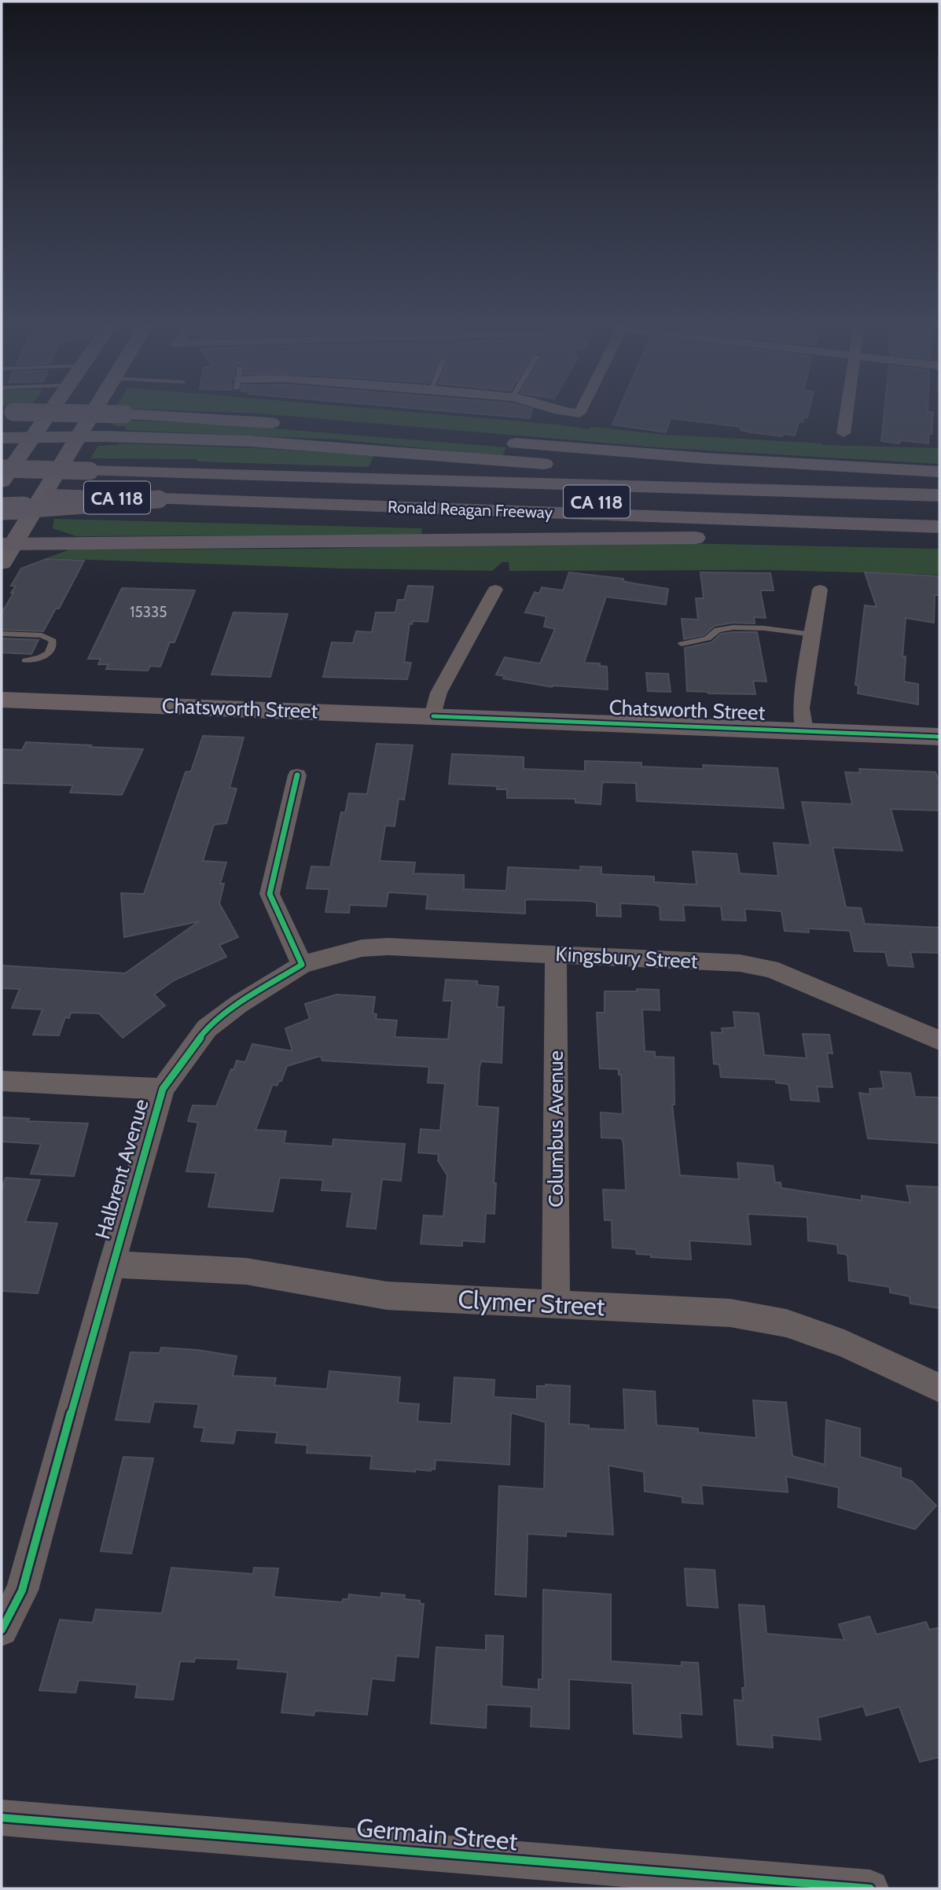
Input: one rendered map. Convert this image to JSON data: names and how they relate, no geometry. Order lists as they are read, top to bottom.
{
  "streets": {
    "highway": ["CA 118", "Ronald Reagan Freeway"],
    "main road": ["Chatsworth Street"],
    "street": [
      "Kingsbury Street",
      "Columbus Avenue",
      "Halbrent Avenue",
      "Clymer Street",
      "Germain Street"
    ]
  },
  "crossings": [
    ["CA 118", "Ronald Reagan Freeway"],
    ["Kingsbury Street", "Columbus Avenue"],
    ["Kingsbury Street", "Halbrent Avenue"],
    ["Columbus Avenue", "Clymer Street"],
    ["Halbrent Avenue", "Clymer Street"]
  ],
  "house_numbers": ["15335"]
}
